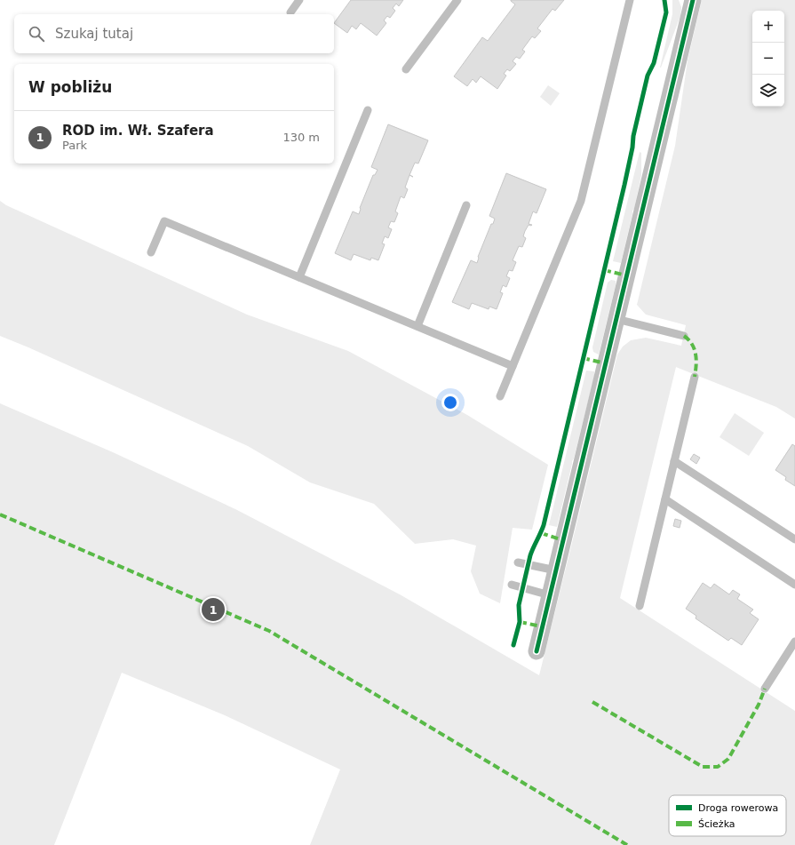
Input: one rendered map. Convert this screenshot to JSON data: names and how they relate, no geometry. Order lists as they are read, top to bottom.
{
  "legend": ["Droga rowerowa", "Ścieżka"],
  "page": {
    "map_buttons": ["+", "−"],
    "search": "Szukaj tutaj",
    "heading": "W pobliżu",
    "list": [
      {
        "mark": "1",
        "name": "ROD im. Wł. Szafera",
        "note": "Park",
        "value": "130 m"
      }
    ],
    "pins": "1"
  }
}
